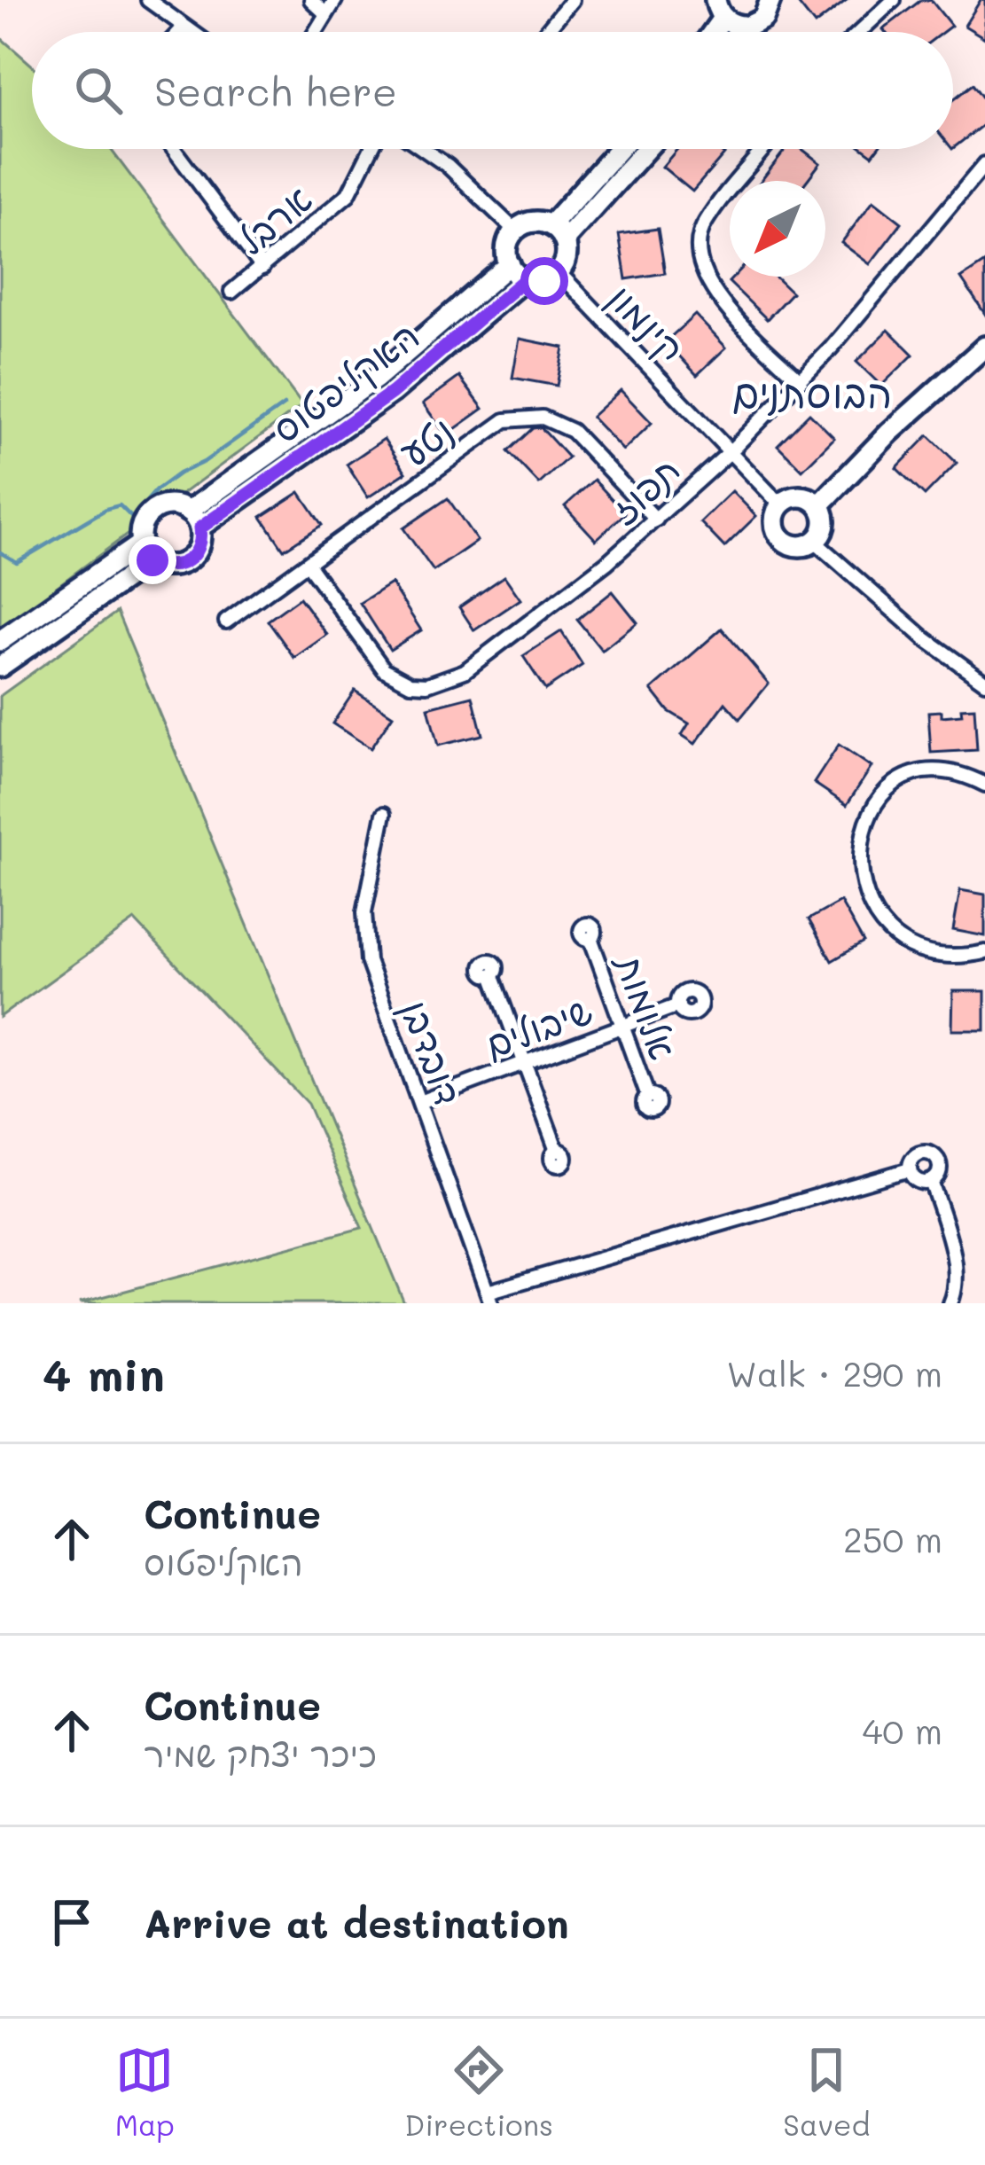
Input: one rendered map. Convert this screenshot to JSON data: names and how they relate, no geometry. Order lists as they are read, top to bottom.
{
  "streets": {
    "main road": ["האקליפטוס"],
    "street": [
      "ארבל",
      "קינמון",
      "נטע",
      "תפוז",
      "אלומות",
      "שיבולים",
      "דובדבן"
    ]
  },
  "crossings": [
    ["קינמון", "האקליפטוס"],
    ["קינמון", "תפוז"],
    ["נטע", "תפוז"],
    ["אלומות", "שיבולים"],
    ["שיבולים", "דובדבן"]
  ],
  "districts": ["הבוסתנים"],
  "north": "bottom left",
  "page": {
    "search": "Search here",
    "heading": ["4 min", "Walk · 290 m"],
    "list": [
      ["Continue", "האקליפטוס", "250 m"],
      ["Continue", "כיכר יצחק שמיר", "40 m"],
      "Arrive at destination"
    ],
    "nav": ["Map", "Directions", "Saved"]
  }
}
